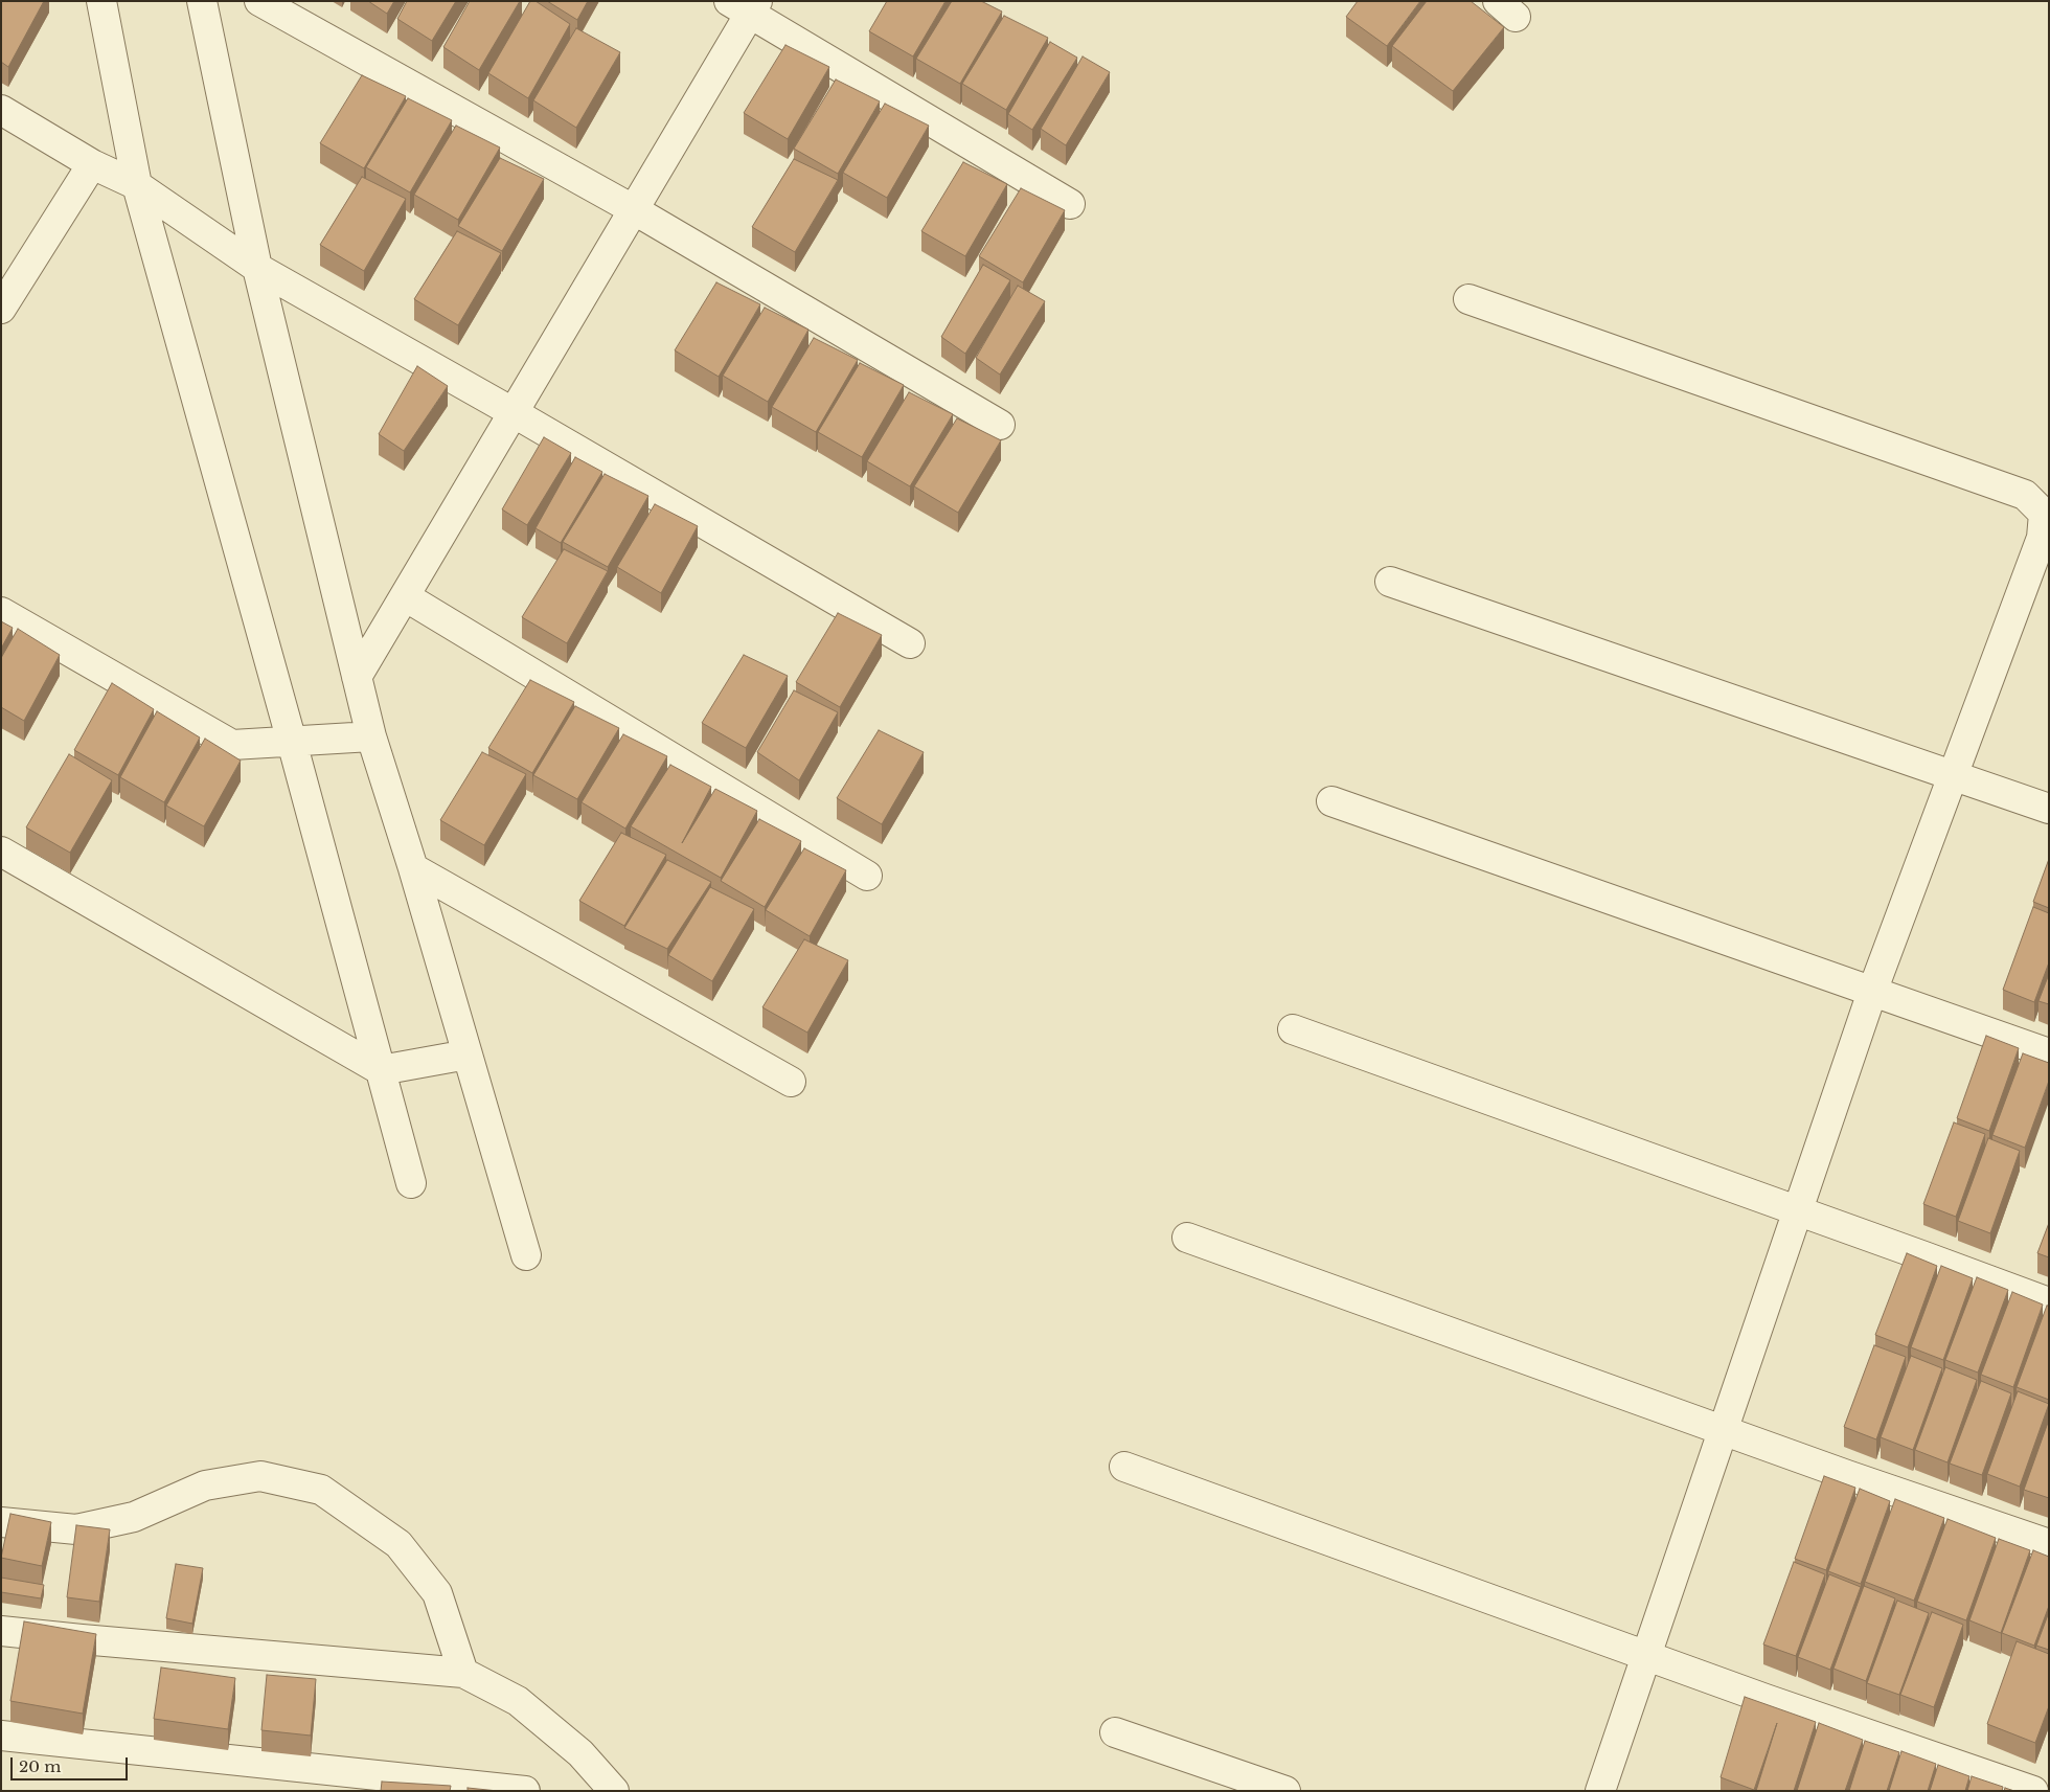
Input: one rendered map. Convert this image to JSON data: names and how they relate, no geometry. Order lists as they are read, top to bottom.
{
  "scale_bar": "20 m"
}
